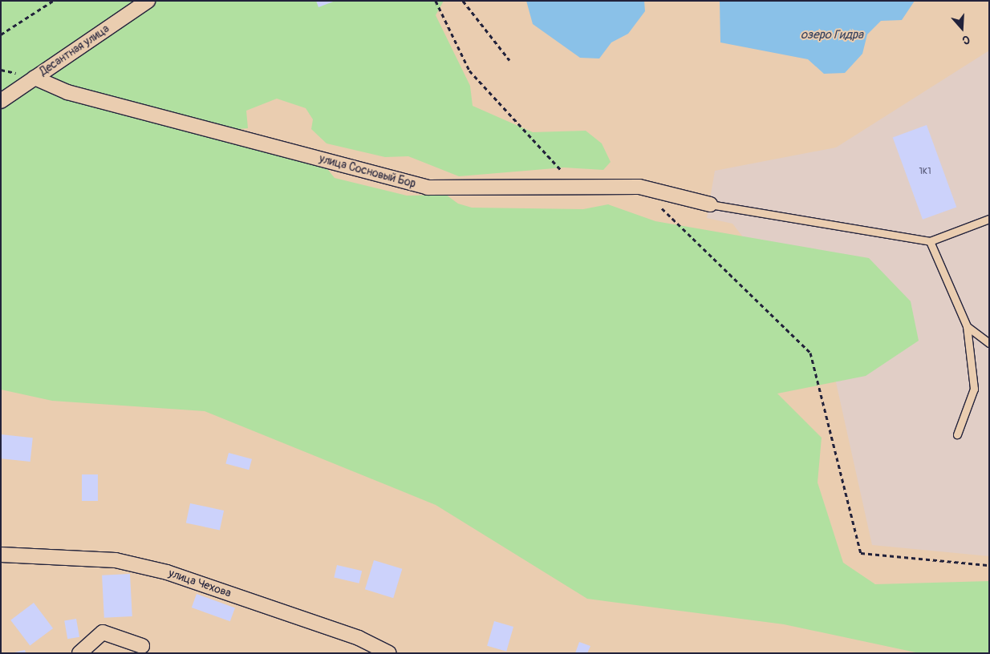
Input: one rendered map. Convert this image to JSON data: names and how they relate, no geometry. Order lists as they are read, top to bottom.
{
  "streets": {
    "street": ["Десантная улица", "улица Сосновый Бор", "улица Чехова"]
  },
  "crossings": [
    ["Десантная улица", "улица Сосновый Бор"]
  ],
  "water": ["озеро Гидра"],
  "house_numbers": ["1К1"],
  "north": "bottom"
}
